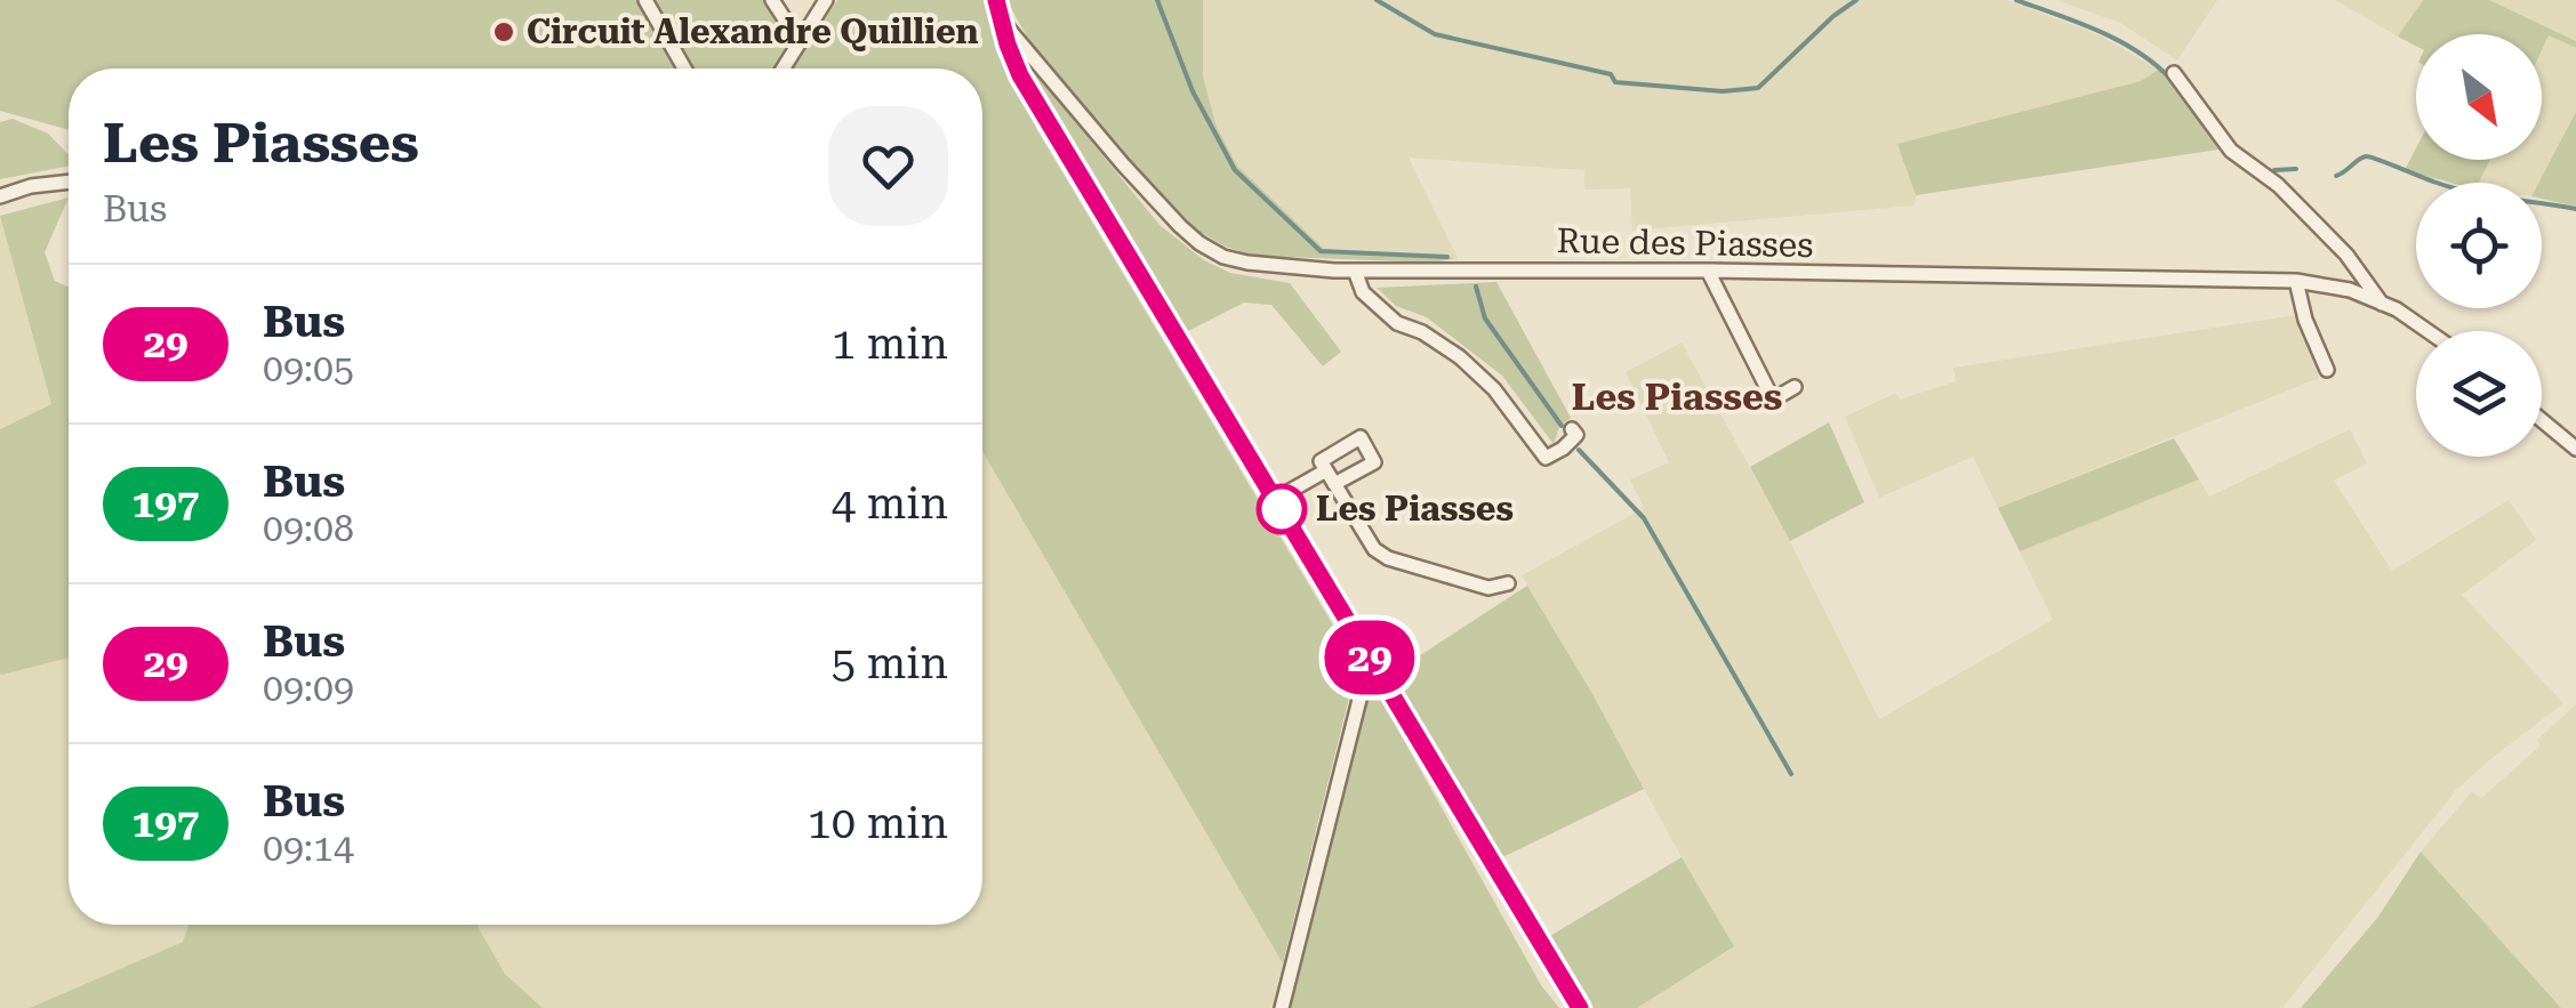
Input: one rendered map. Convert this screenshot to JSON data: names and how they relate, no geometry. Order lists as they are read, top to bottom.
{
  "streets": {
    "street": ["Rue des Piasses"]
  },
  "districts": ["Les Piasses"],
  "places": ["Circuit Alexandre Quillien", "Les Piasses"],
  "lines": ["bus line 29"],
  "north": "bottom right",
  "page": {
    "on_map": "29",
    "heading": ["Les Piasses", "Bus"],
    "list": [
      {
        "mark": "29",
        "name": "Bus",
        "note": "09:05",
        "value": "1 min"
      },
      {
        "mark": "197",
        "name": "Bus",
        "note": "09:08",
        "value": "4 min"
      },
      {
        "mark": "29",
        "name": "Bus",
        "note": "09:09",
        "value": "5 min"
      },
      {
        "mark": "197",
        "name": "Bus",
        "note": "09:14",
        "value": "10 min"
      }
    ]
  }
}
